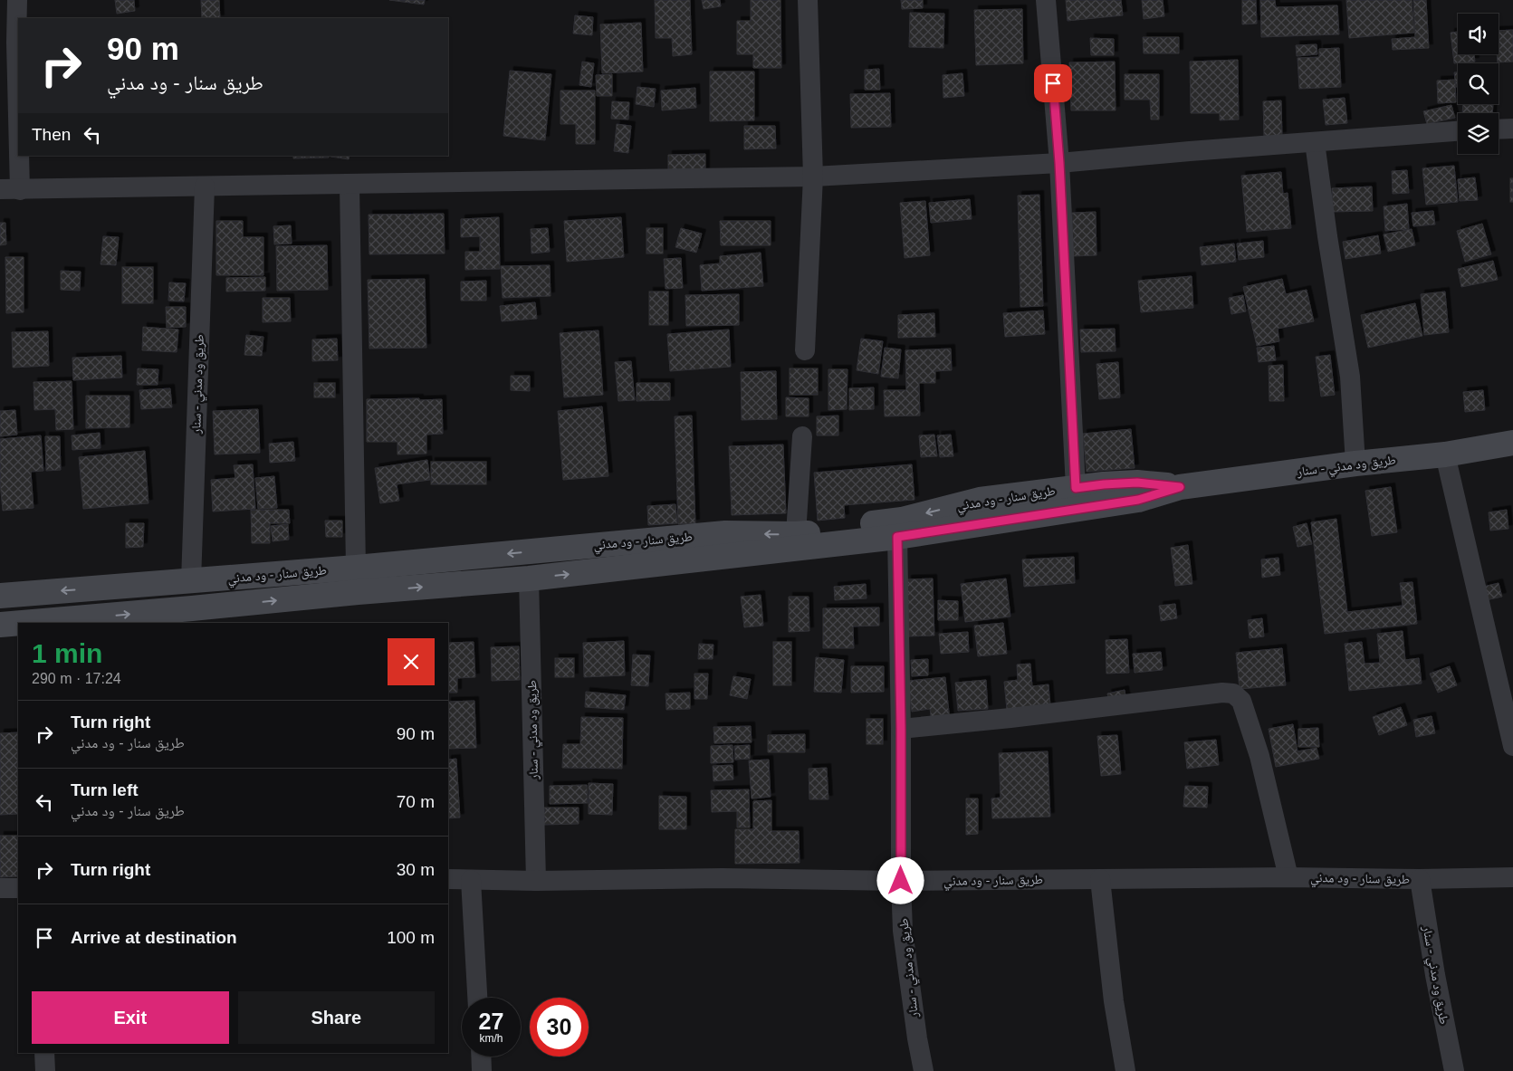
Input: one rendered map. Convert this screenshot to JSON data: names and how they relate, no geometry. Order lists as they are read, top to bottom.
{
  "streets": {
    "street": ["طريق ود مدني - سنار", "طريق سنار - ود مدني"]
  },
  "crossings": [
    ["طريق ود مدني - سنار", "طريق سنار - ود مدني"]
  ],
  "page": {
    "turn": ["90 m", "طريق سنار - ود مدني"],
    "then": "Then",
    "heading": ["1 min", "290 m · 17:24"],
    "list": [
      {
        "name": "Turn right",
        "note": "طريق سنار - ود مدني",
        "value": "90 m"
      },
      {
        "name": "Turn left",
        "note": "طريق سنار - ود مدني",
        "value": "70 m"
      },
      {
        "name": "Turn right",
        "value": "30 m"
      },
      {
        "name": "Arrive at destination",
        "value": "100 m"
      }
    ],
    "buttons": ["Exit", "Share"],
    "speed": "27 km/h",
    "limit": "30"
  }
}
